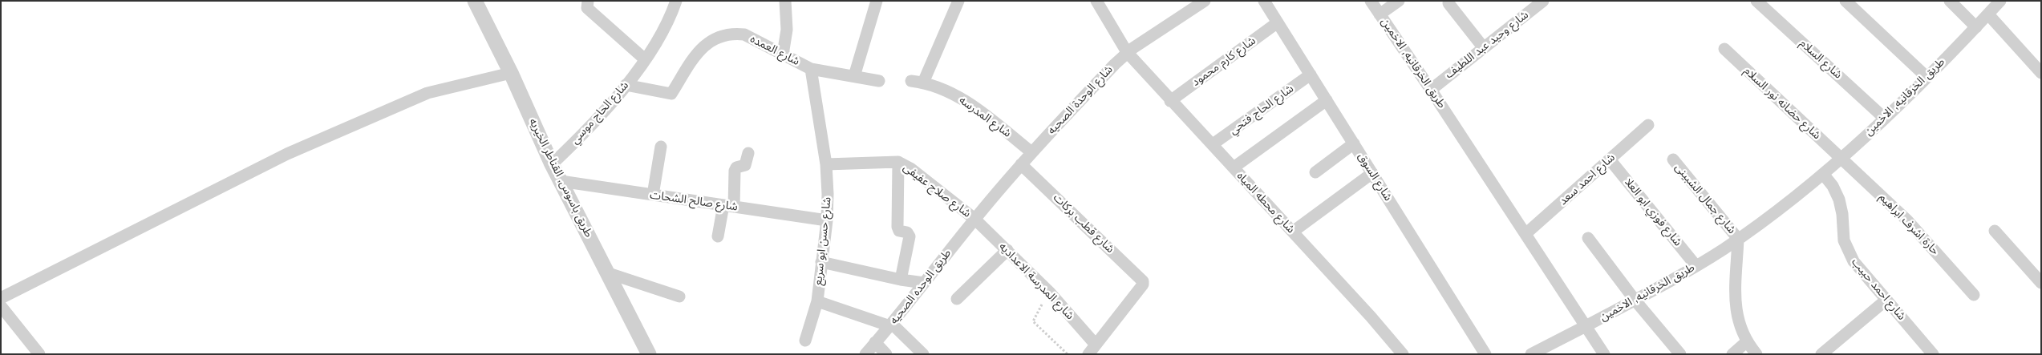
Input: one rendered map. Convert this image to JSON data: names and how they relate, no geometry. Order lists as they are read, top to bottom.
{
  "streets": {
    "street": [
      "شارع وحيد عبد اللطيف",
      "شارع العمده",
      "شارع السلام",
      "شارع كارم محمود",
      "طريق الخرقانيه, الاخمين",
      "شارع الوحدة الصحيه",
      "شارع حضانه نور السلام",
      "شارع الحاج فتحي",
      "شارع الحاج موسي",
      "شارع المدرسه",
      "شارع السوق",
      "طريق باسوس, القناطر الخيريه",
      "شارع احمد سعد",
      "شارع صلاح عفيفى",
      "شارع جمال الشبينى",
      "شارع صالح الشحات",
      "شارع محطه المياه",
      "شارع فوزي ابو العلا",
      "شارع قطب بركات",
      "حارة اشرف ابراهيم",
      "شارع حسن ابو سريع",
      "شارع المدرسة الاعداديه",
      "طريق الوحده الصحيه",
      "شارع احمد حبيب"
    ]
  },
  "crossings": [
    ["شارع وحيد عبد اللطيف", "طريق الخرقانيه, الاخمين"],
    ["شارع العمده", "شارع الحاج موسي"],
    ["شارع العمده", "شارع حسن ابو سريع"],
    ["شارع السلام", "طريق الخرقانيه, الاخمين"],
    ["شارع كارم محمود", "شارع السوق"],
    ["شارع كارم محمود", "شارع محطه المياه"],
    ["طريق الخرقانيه, الاخمين", "شارع حضانه نور السلام"],
    ["طريق الخرقانيه, الاخمين", "شارع احمد سعد"],
    ["طريق الخرقانيه, الاخمين", "شارع جمال الشبينى"],
    ["طريق الخرقانيه, الاخمين", "شارع فوزي ابو العلا"],
    ["طريق الخرقانيه, الاخمين", "حارة اشرف ابراهيم"],
    ["طريق الخرقانيه, الاخمين", "شارع احمد حبيب"],
    ["شارع الوحدة الصحيه", "شارع المدرسه"],
    ["شارع الوحدة الصحيه", "شارع صلاح عفيفى"],
    ["شارع الوحدة الصحيه", "شارع محطه المياه"],
    ["شارع الوحدة الصحيه", "شارع قطب بركات"],
    ["شارع الوحدة الصحيه", "شارع المدرسة الاعداديه"],
    ["شارع الوحدة الصحيه", "طريق الوحده الصحيه"],
    ["شارع حضانه نور السلام", "حارة اشرف ابراهيم"],
    ["شارع الحاج فتحي", "شارع السوق"],
    ["شارع الحاج فتحي", "شارع محطه المياه"],
    ["شارع الحاج موسي", "طريق باسوس, القناطر الخيريه"],
    ["طريق باسوس, القناطر الخيريه", "شارع صالح الشحات"],
    ["شارع احمد سعد", "شارع فوزي ابو العلا"],
    ["شارع صلاح عفيفى", "شارع حسن ابو سريع"],
    ["شارع صلاح عفيفى", "شارع المدرسة الاعداديه"],
    ["شارع صلاح عفيفى", "طريق الوحده الصحيه"],
    ["شارع صالح الشحات", "شارع حسن ابو سريع"],
    ["شارع قطب بركات", "شارع المدرسة الاعداديه"],
    ["شارع المدرسة الاعداديه", "طريق الوحده الصحيه"]
  ]
}
